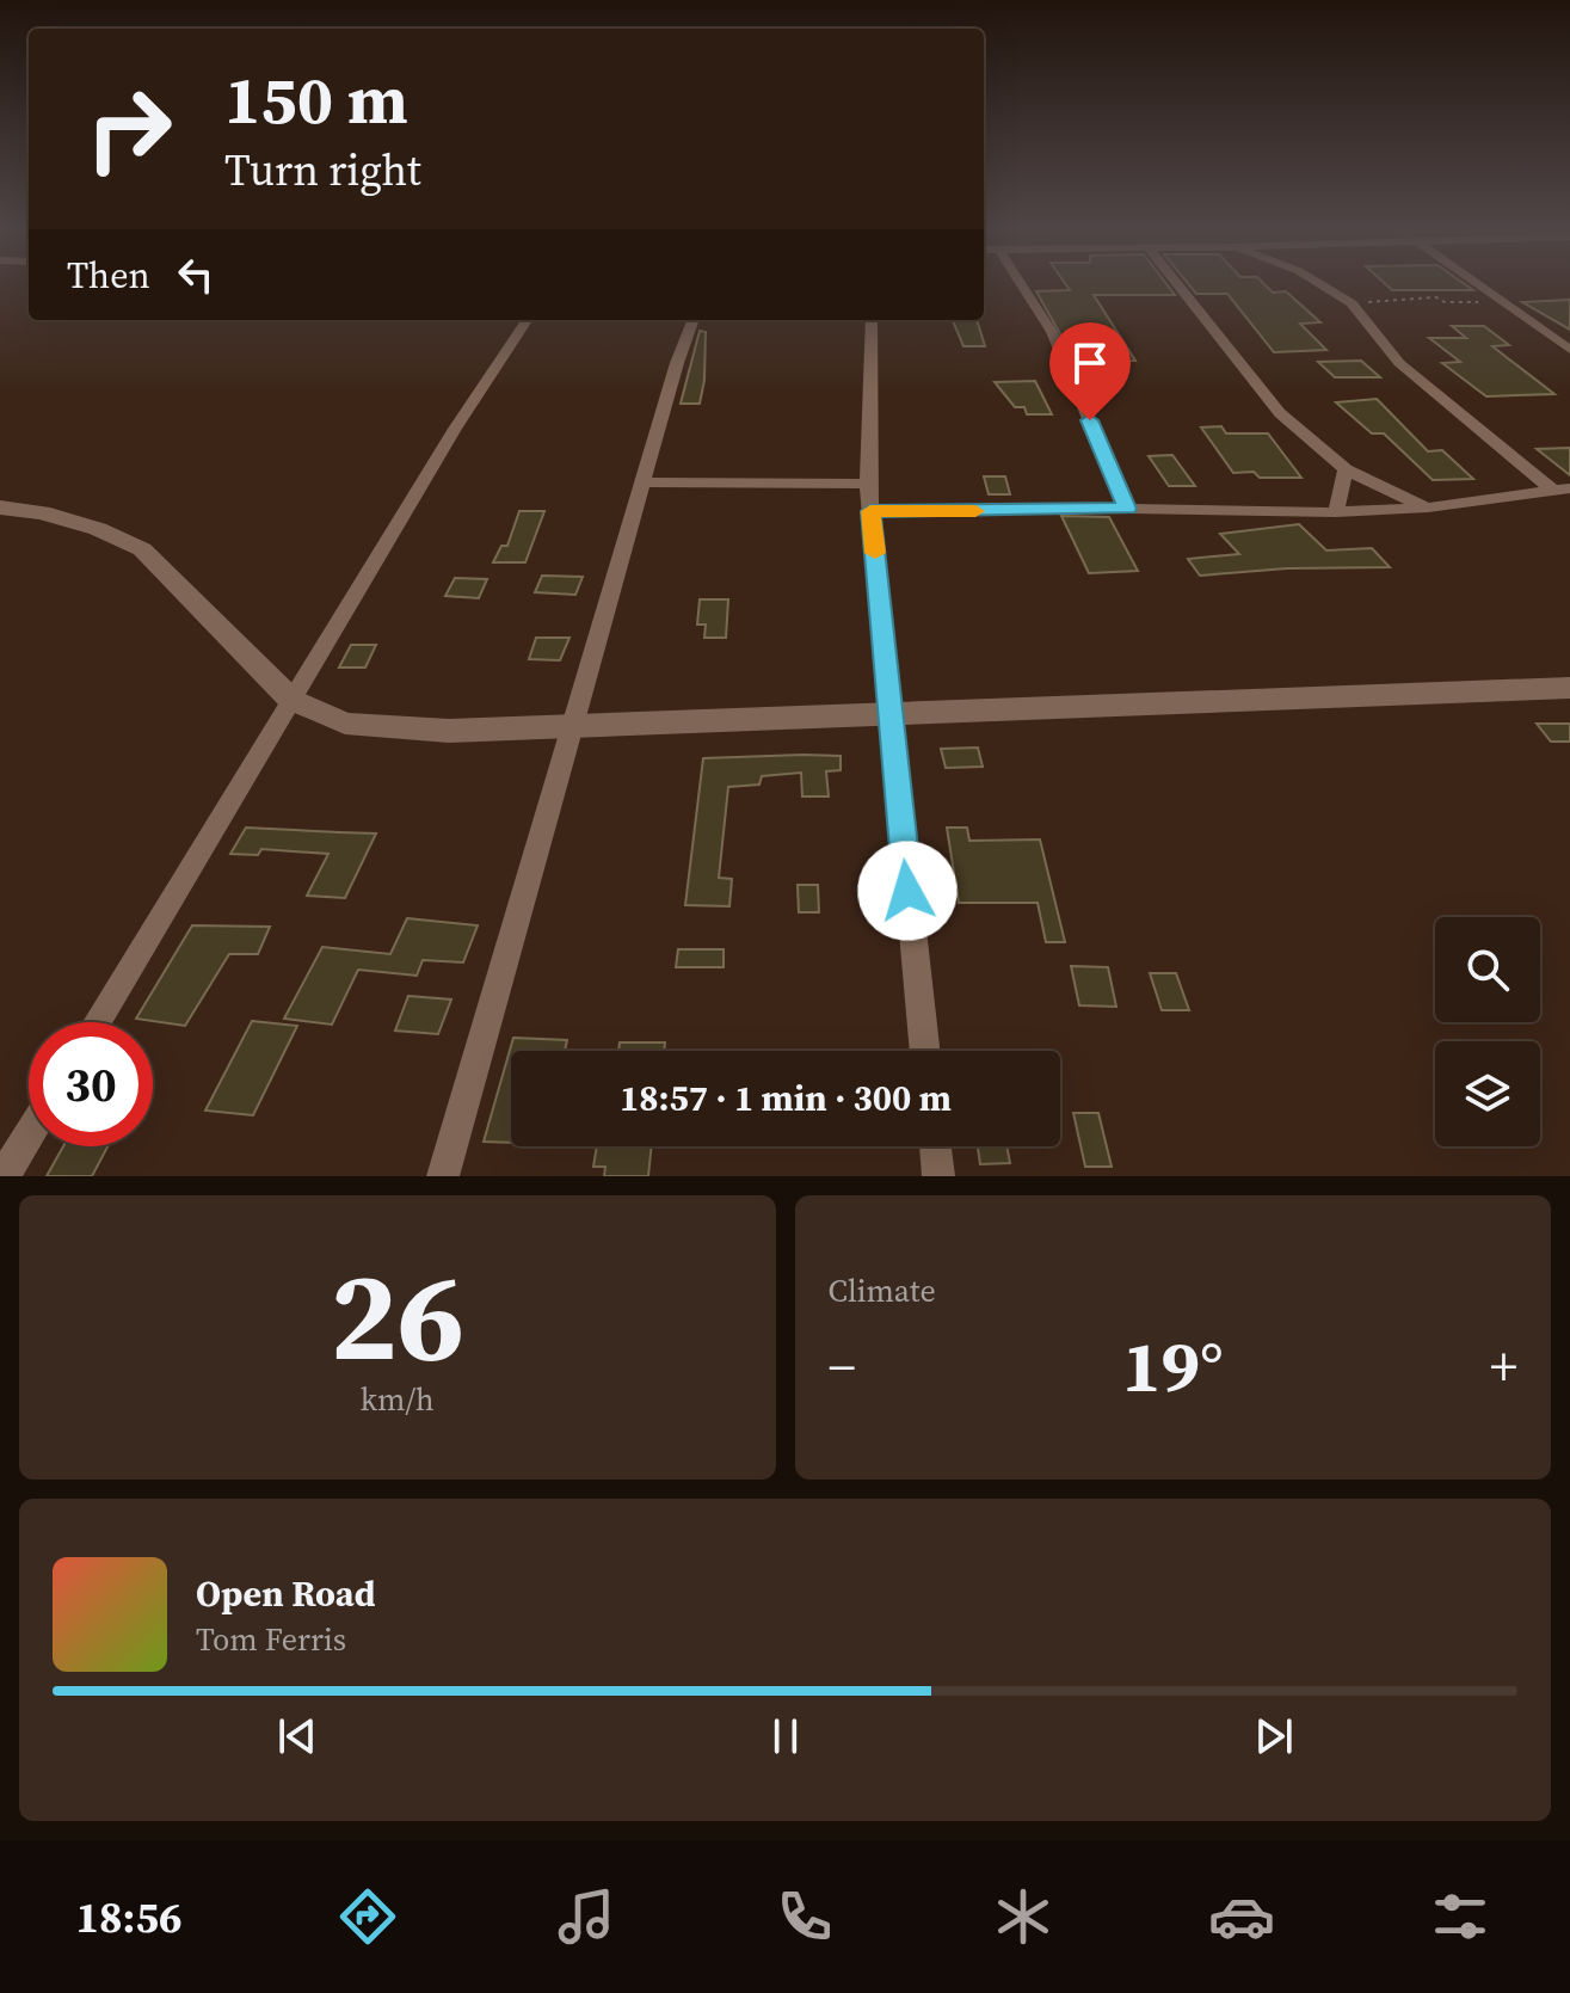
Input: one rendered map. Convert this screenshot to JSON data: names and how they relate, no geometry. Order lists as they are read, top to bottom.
{
  "page": {
    "turn": ["150 m", "Turn right"],
    "then": "Then",
    "limit": "30",
    "trip": "18:57 · 1 min · 300 m",
    "tile": [
      ["26", "km/h"],
      "Climate"
    ],
    "heat": ["−", "19°", "+"],
    "song": ["Open Road", "Tom Ferris"],
    "tabs": "18:56"
  }
}
